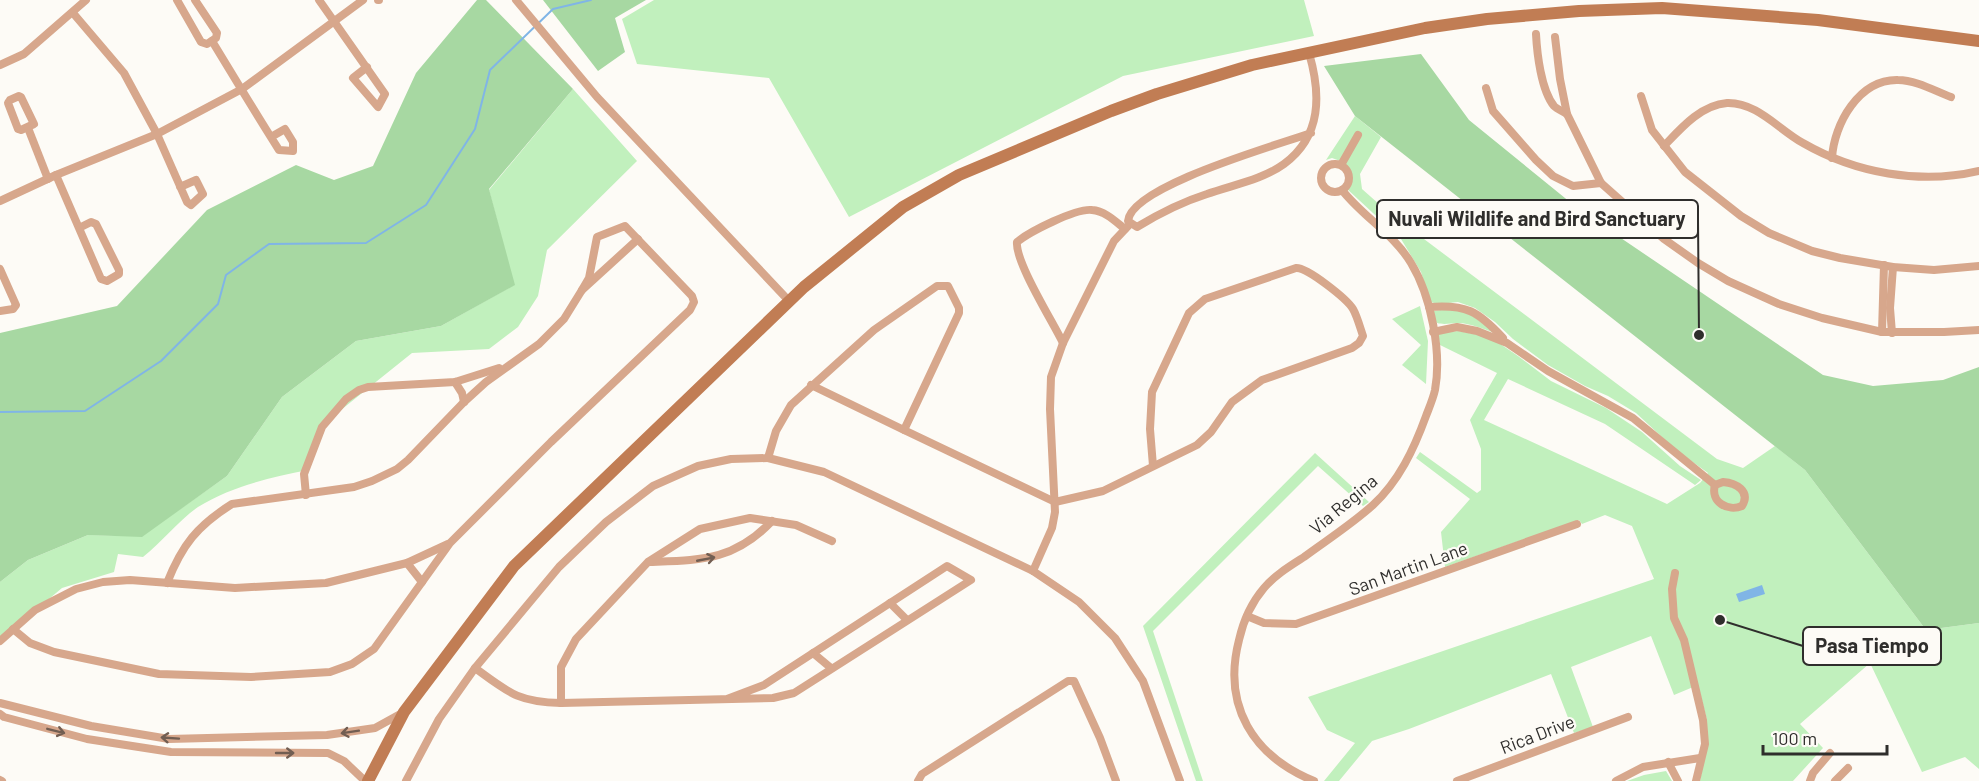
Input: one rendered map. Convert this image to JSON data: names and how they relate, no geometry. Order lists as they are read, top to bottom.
{
  "streets": {
    "street": ["Via Regina", "San Martin Lane", "Rica Drive"]
  },
  "crossings": [
    ["Via Regina", "San Martin Lane"]
  ],
  "places": ["Nuvali Wildlife and Bird Sanctuary", "Pasa Tiempo"],
  "scale_bar": "100 m"
}
